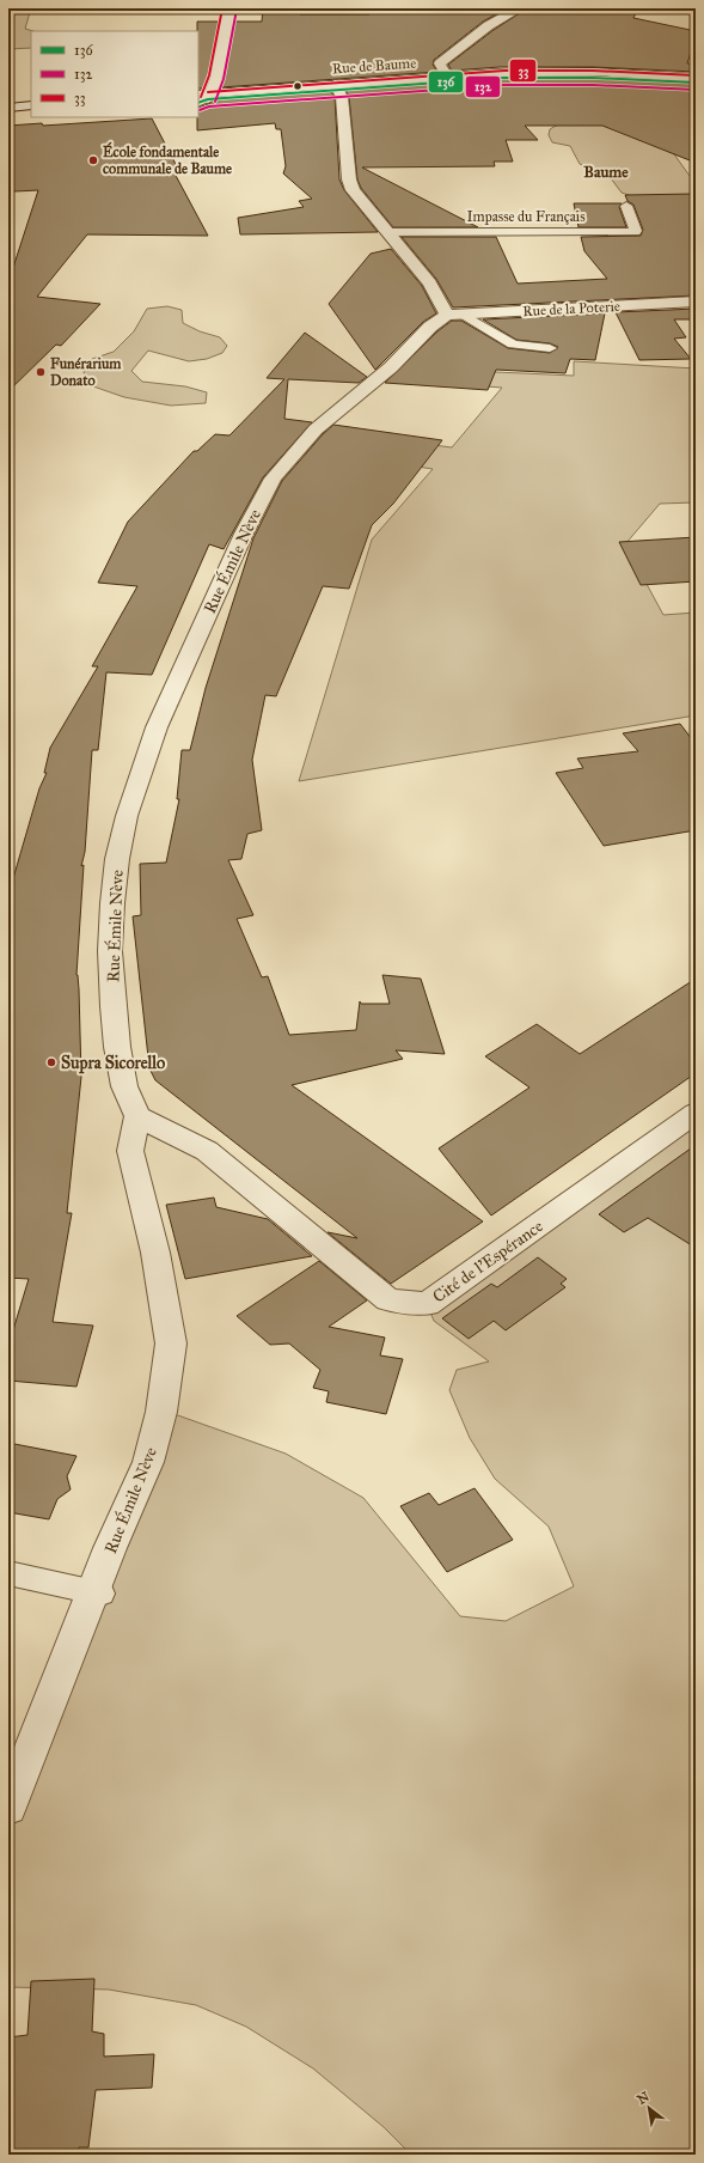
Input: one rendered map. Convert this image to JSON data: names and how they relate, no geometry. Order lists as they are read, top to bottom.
{
  "streets": {
    "street": [
      "Rue de Baume",
      "Rue de la Poterie",
      "Rue Émile Nève",
      "Cité de l'Espérance"
    ],
    "lane": ["Impasse du Français"]
  },
  "crossings": [
    ["Rue de la Poterie", "Rue Émile Nève"],
    ["Rue Émile Nève", "Cité de l'Espérance"]
  ],
  "districts": ["Baume"],
  "places": ["École fondamentale communale de Baume", "Funérarium Donato", "Supra Sicorello"],
  "lines": ["transit line 33", "transit line 132", "transit line 136"],
  "legend": ["136", "132", "33"],
  "north": "top left"
}
